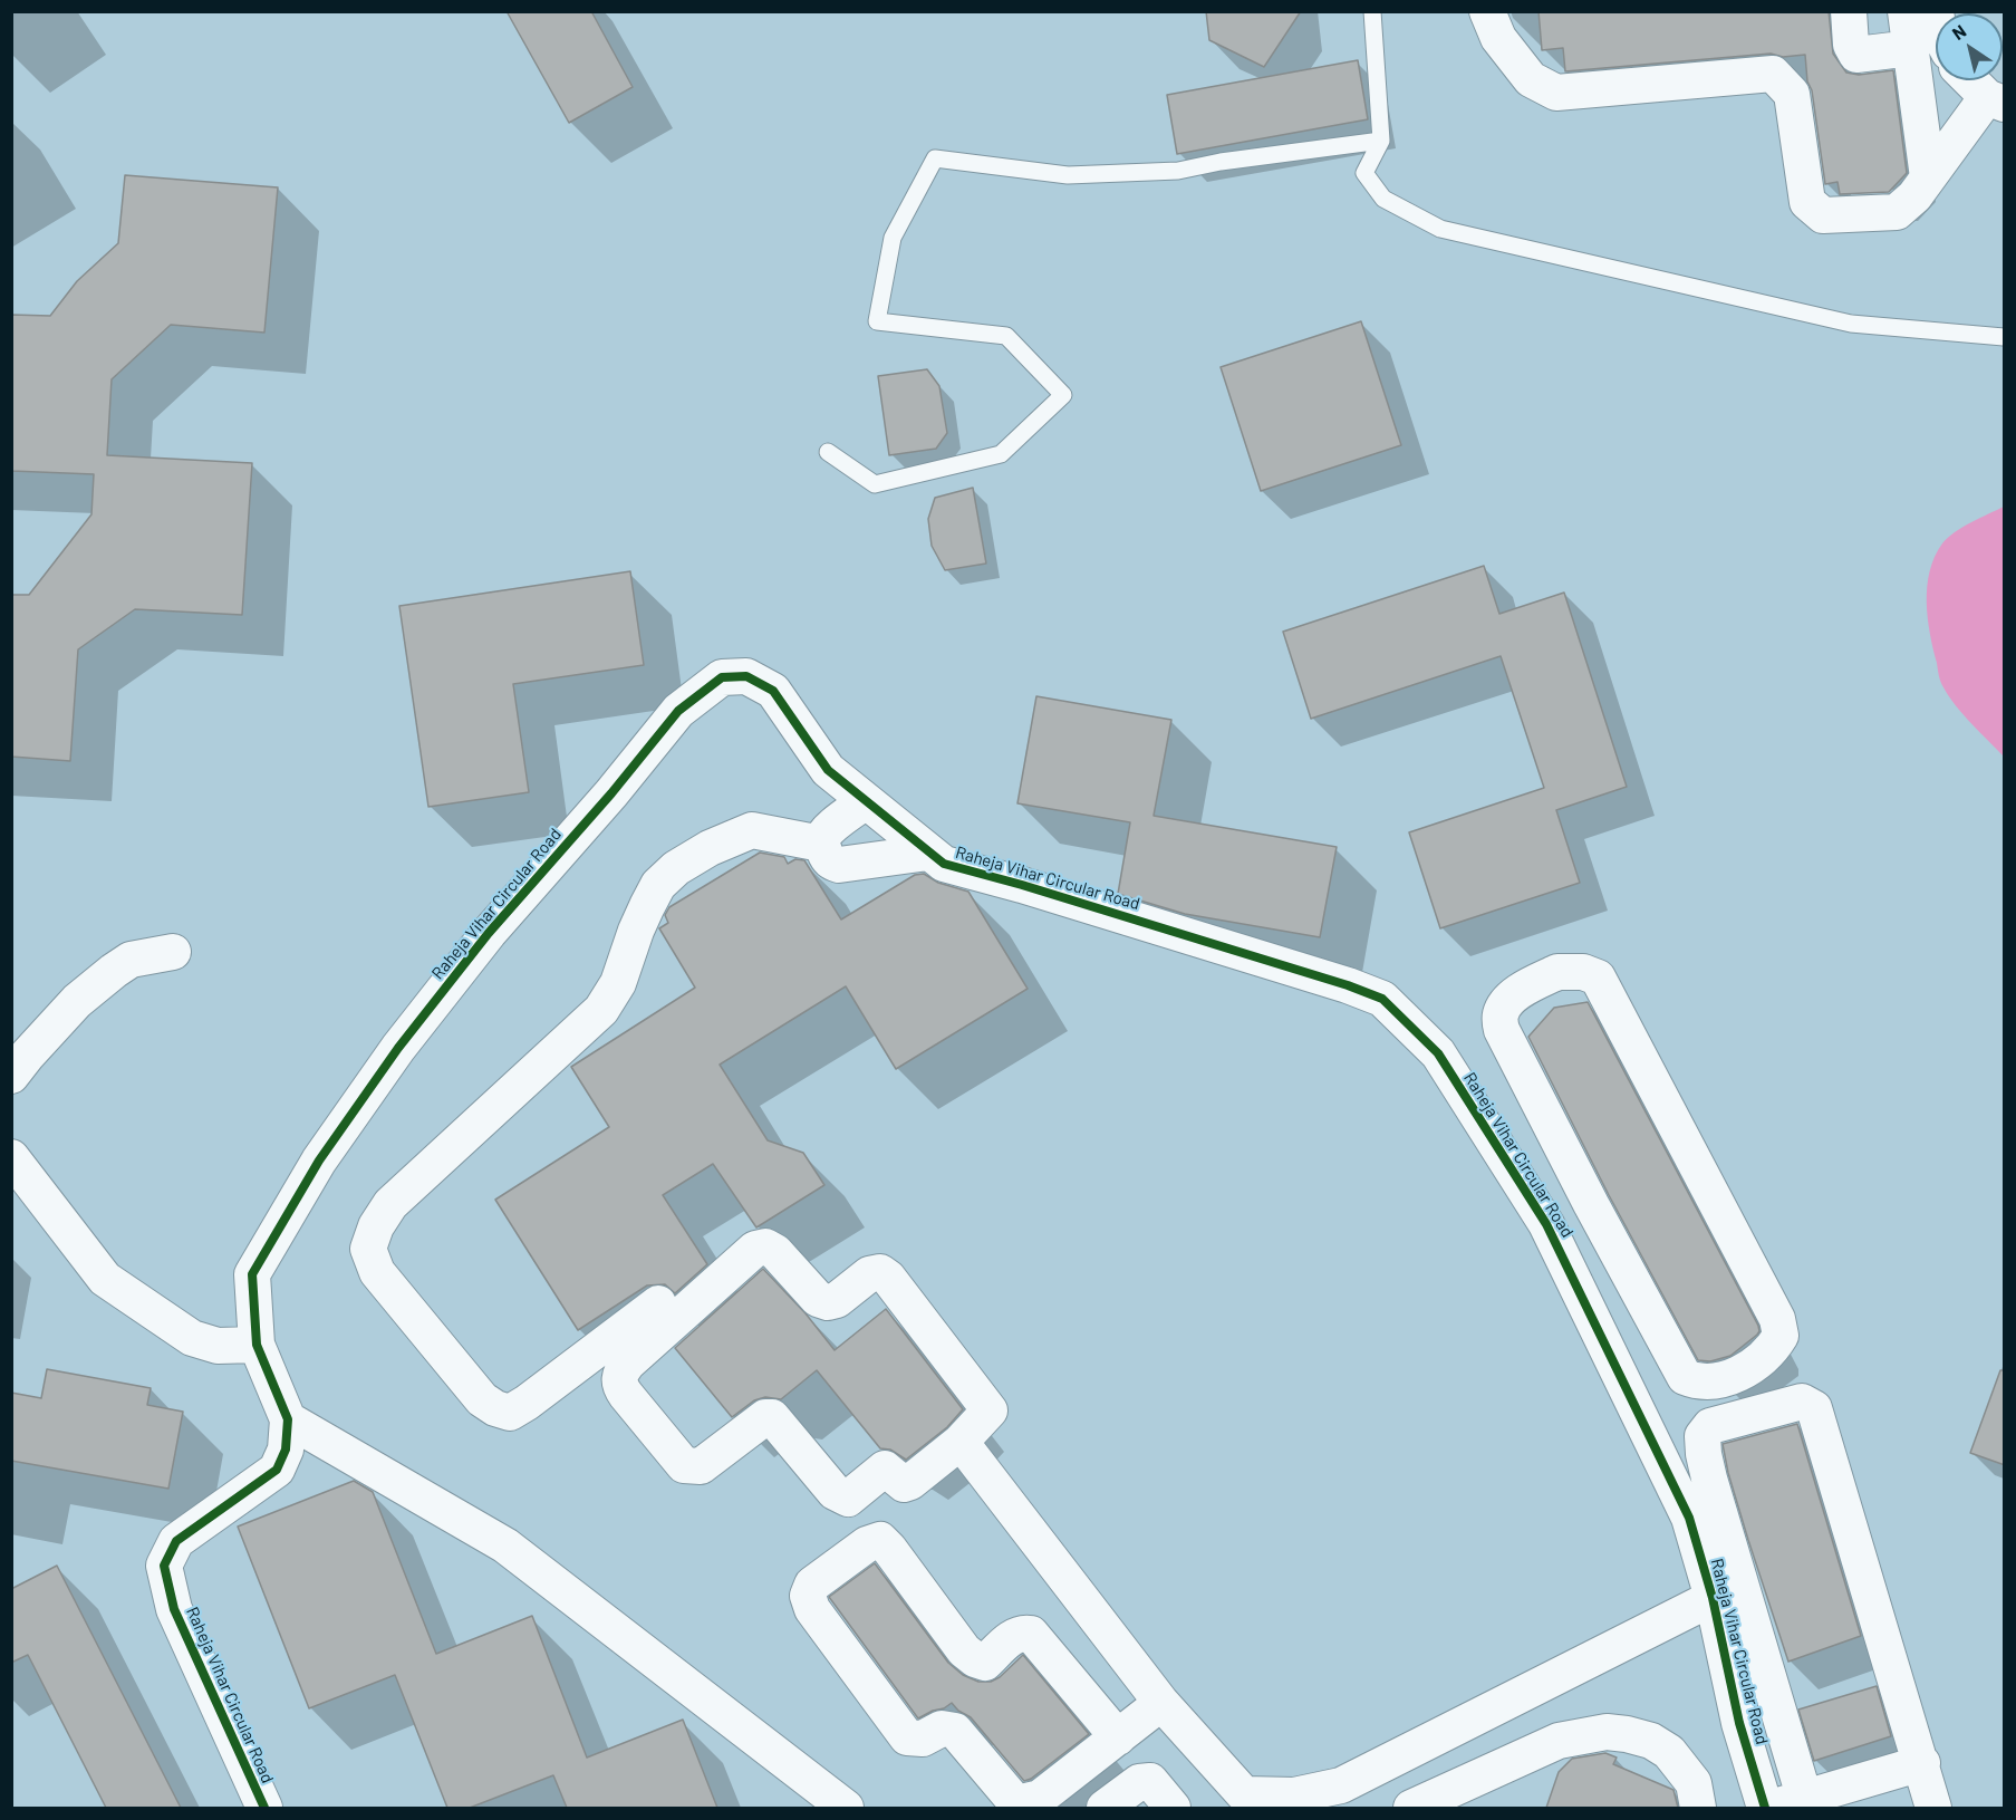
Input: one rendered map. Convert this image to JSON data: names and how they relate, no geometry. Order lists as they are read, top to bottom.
{
  "streets": {
    "street": ["Raheja Vihar Circular Road"]
  },
  "north": "top left"
}
